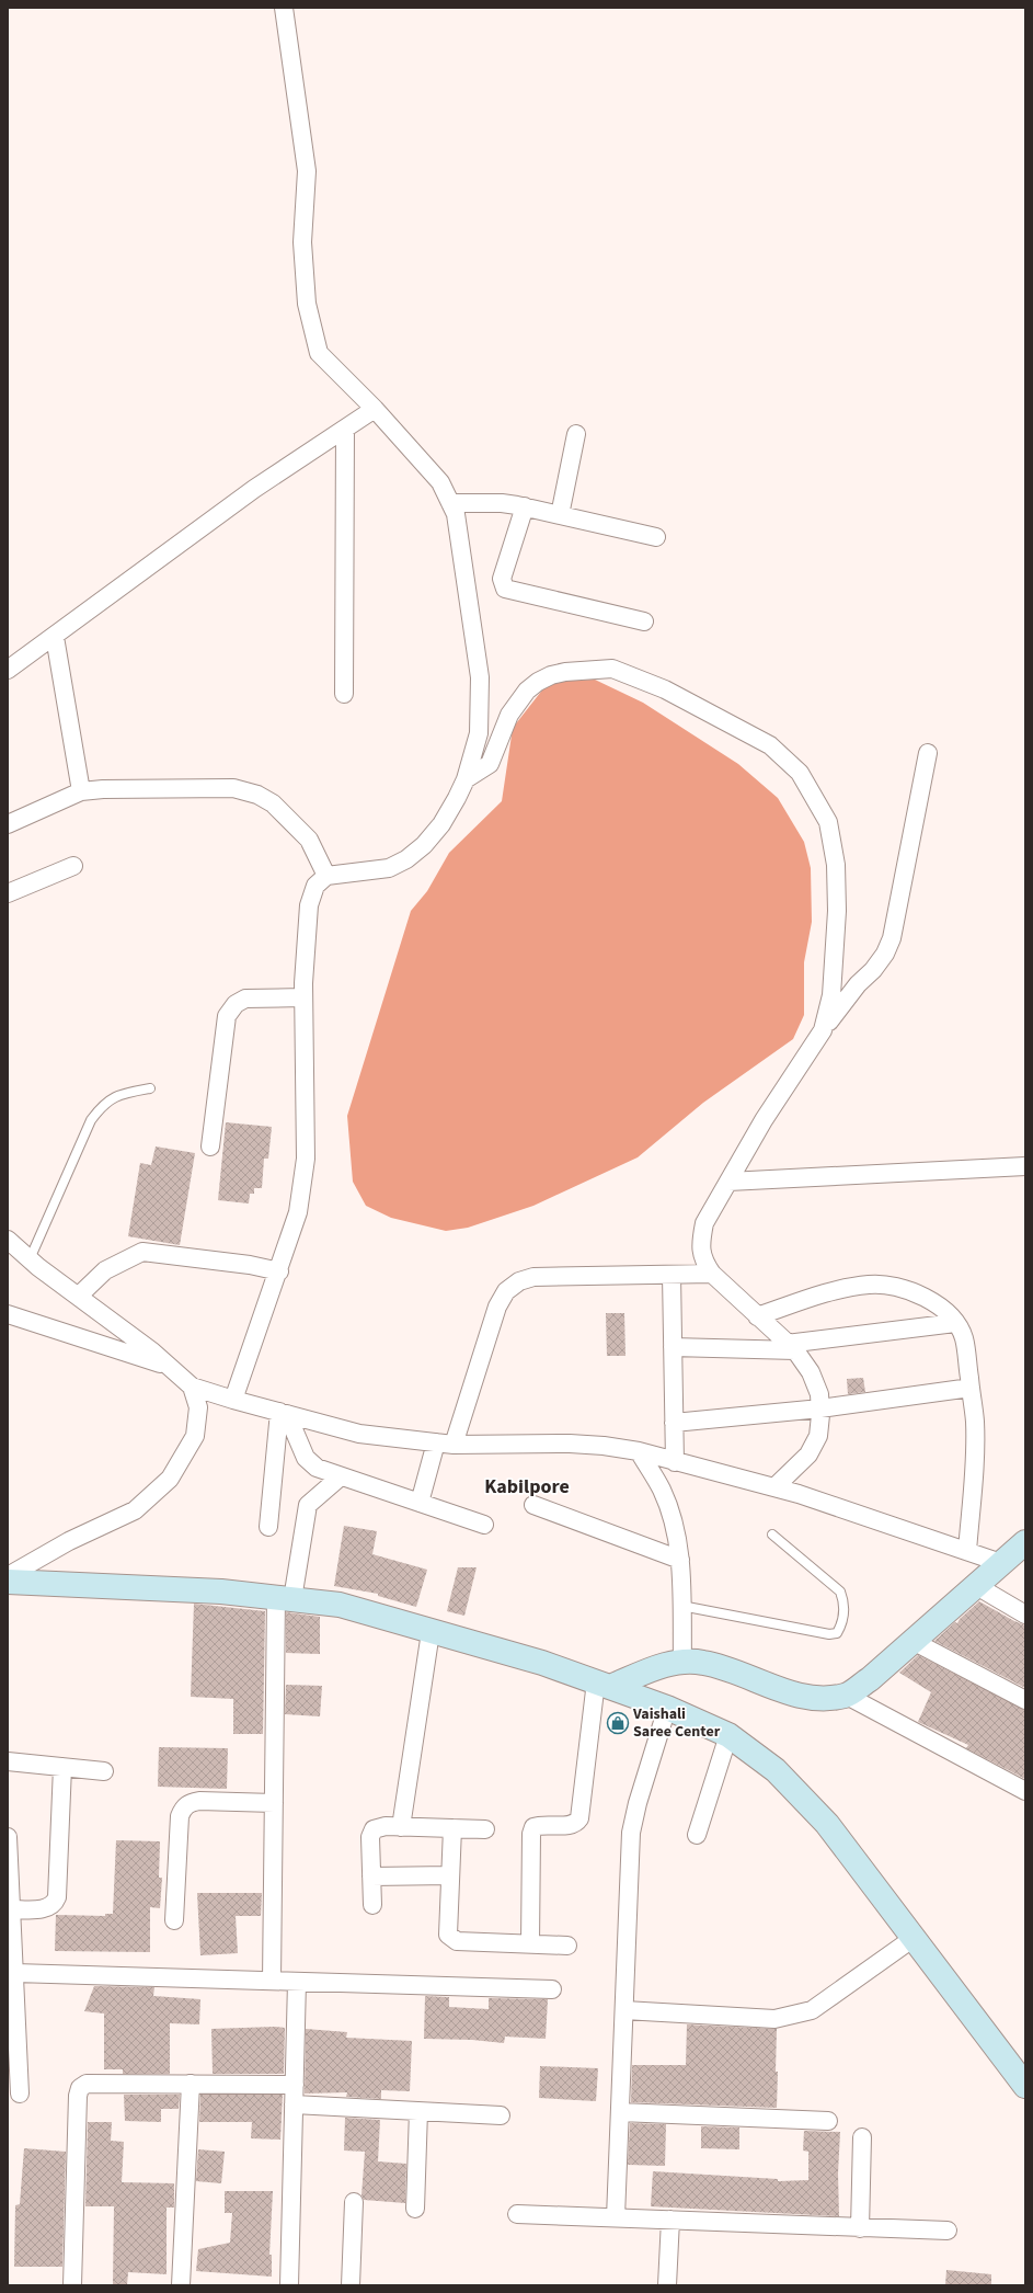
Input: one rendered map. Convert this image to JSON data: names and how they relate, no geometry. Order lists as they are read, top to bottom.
{
  "districts": ["Kabilpore"],
  "places": {
    "shop": ["Vaishali Saree Center"]
  }
}
